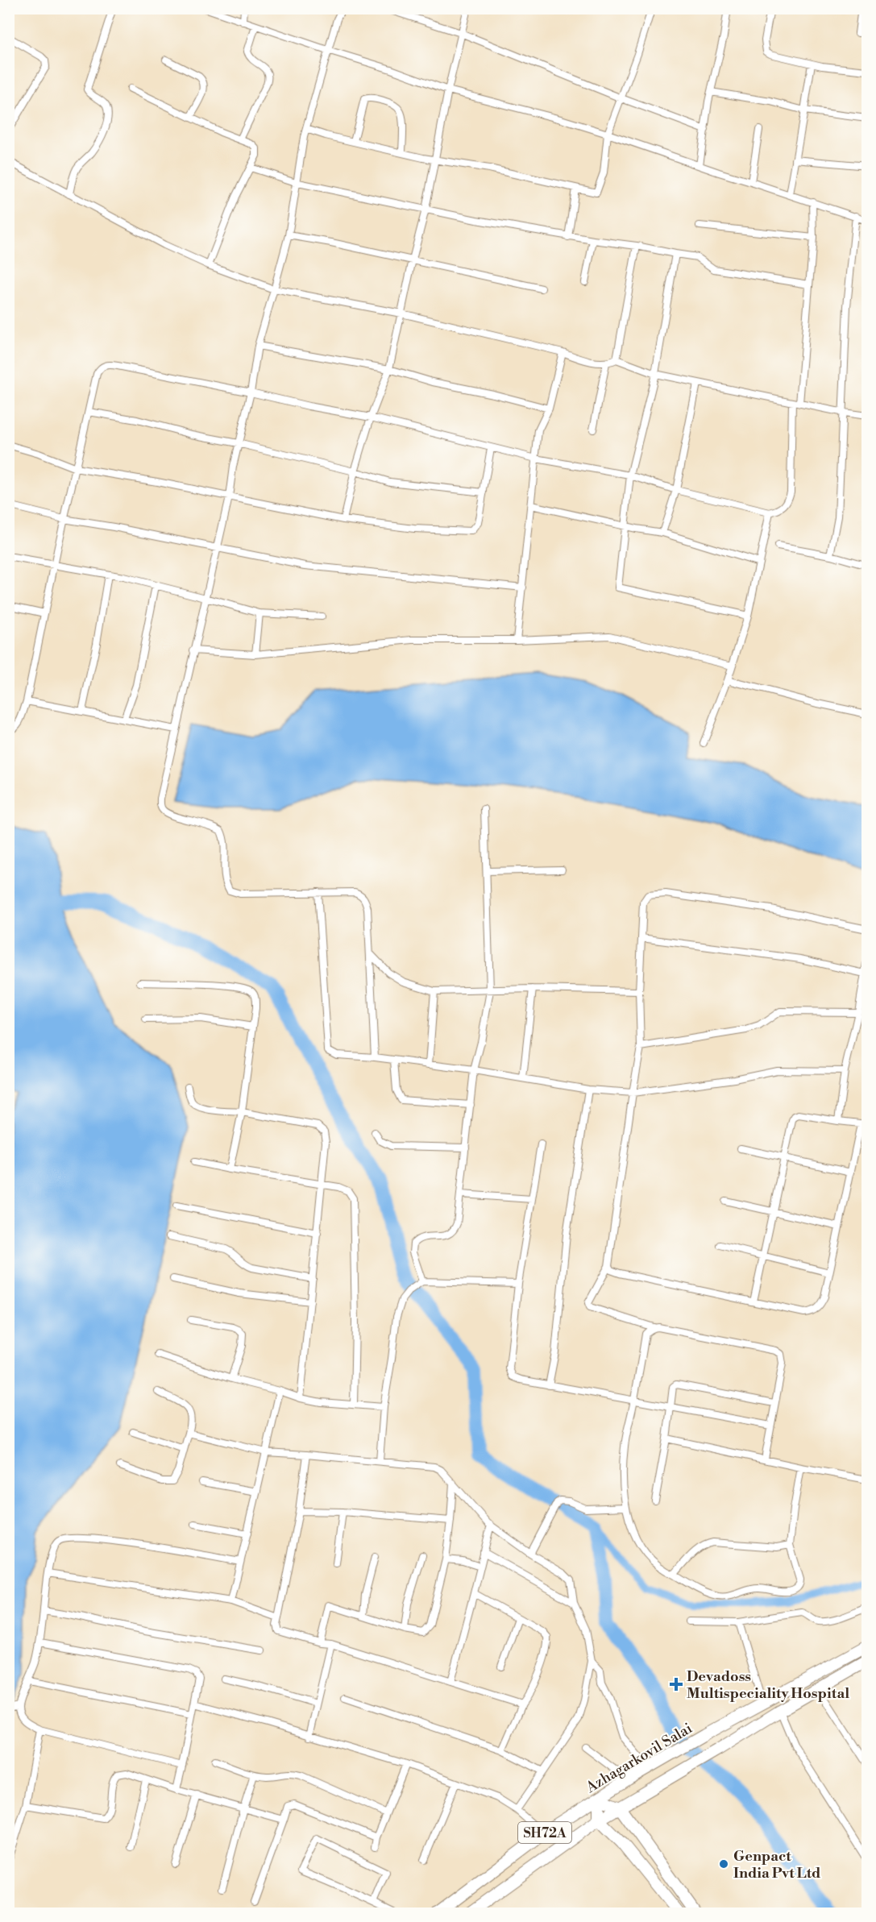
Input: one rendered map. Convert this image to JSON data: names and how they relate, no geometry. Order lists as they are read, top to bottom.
{
  "streets": {
    "main road": ["Azhagarkovil Salai", "SH72A"]
  },
  "places": {
    "health": ["Devadoss Multispeciality Hospital"],
    "other": ["Genpact India Pvt Ltd"]
  }
}
